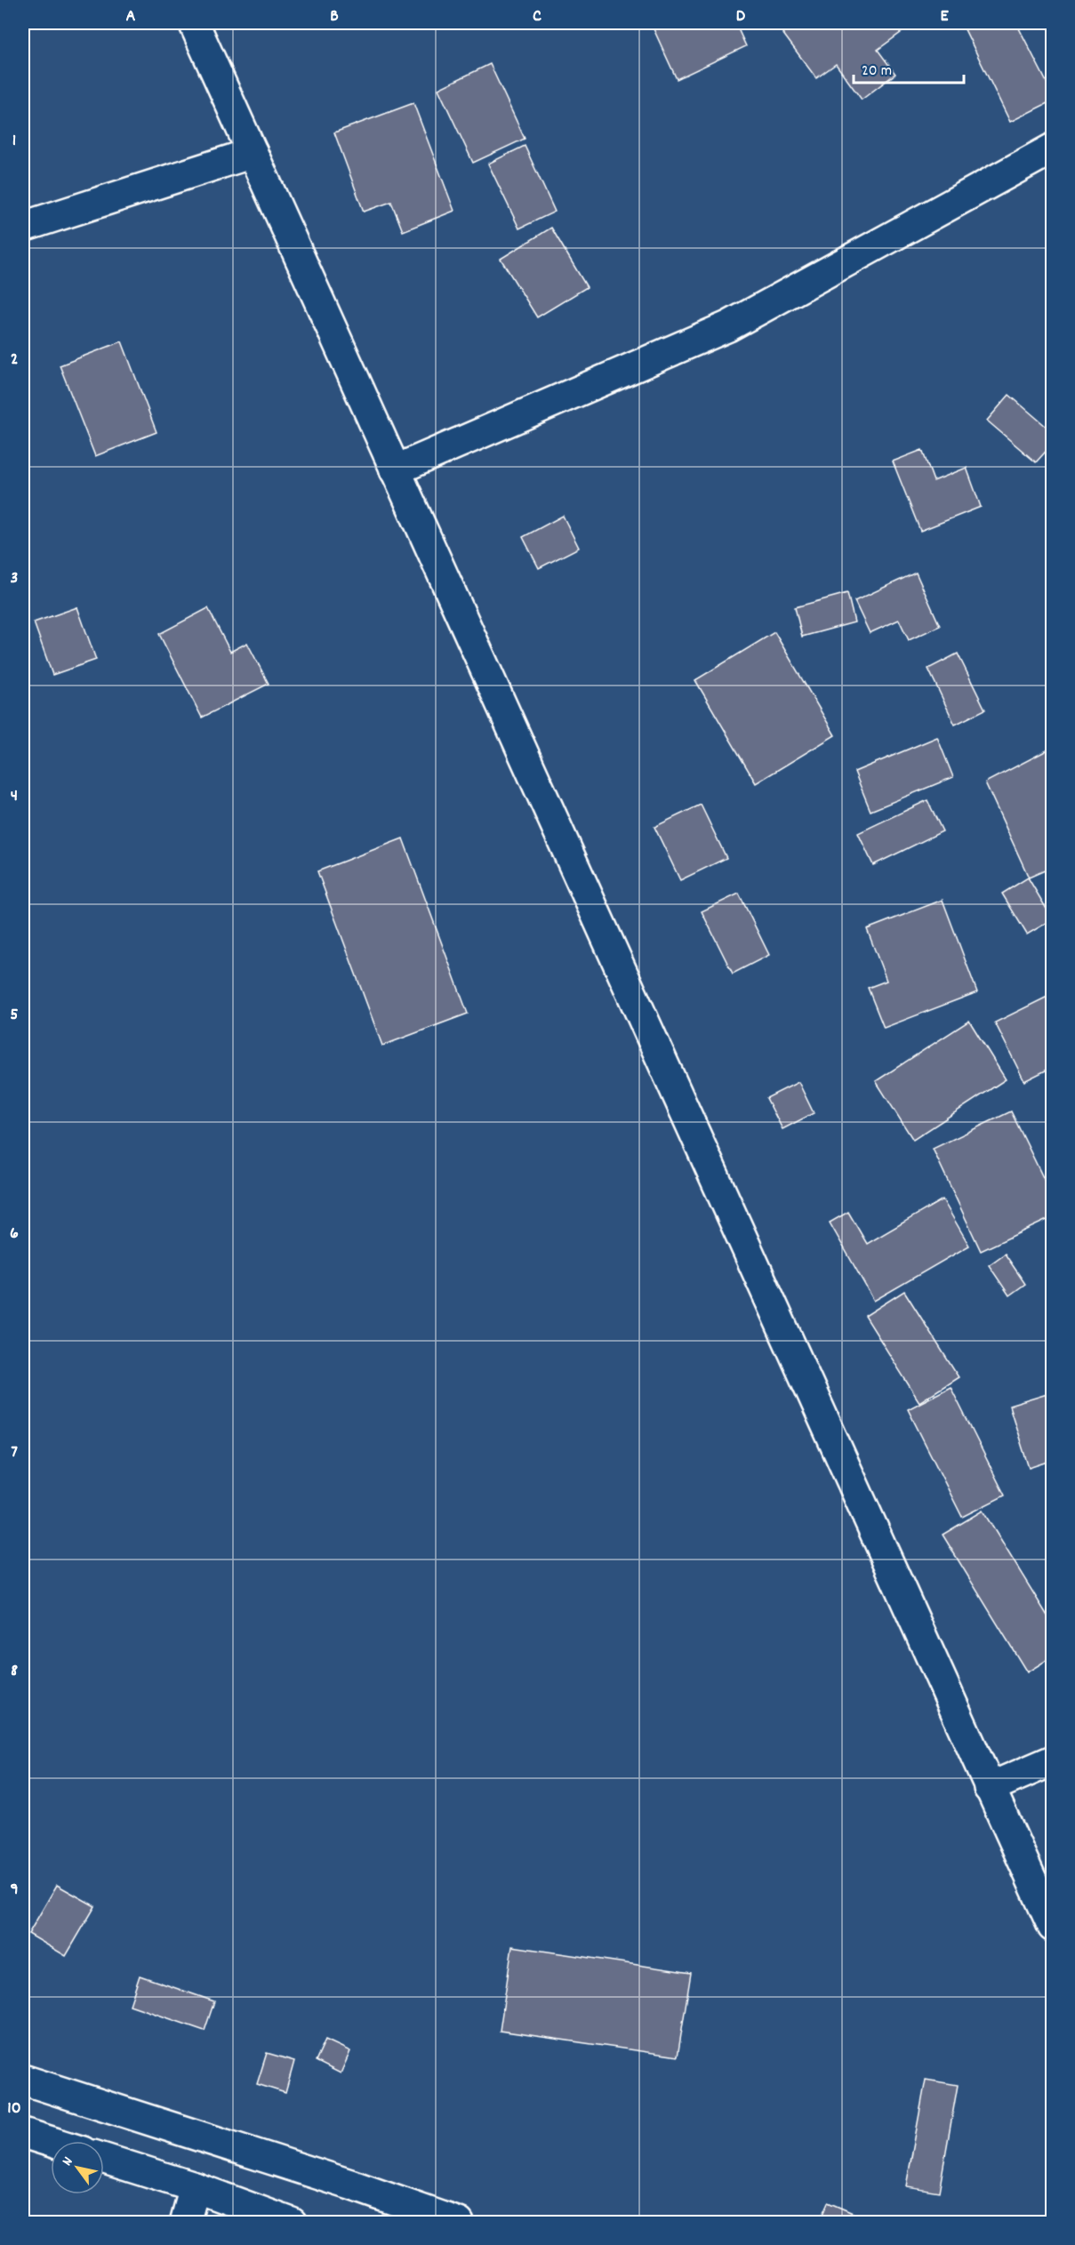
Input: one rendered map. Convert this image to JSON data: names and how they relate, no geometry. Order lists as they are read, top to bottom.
{
  "scale_bar": "20 m",
  "north": "top left",
  "grid": {
    "columns": [
      "A",
      "B",
      "C",
      "D",
      "E"
    ],
    "rows": [
      "1",
      "2",
      "3",
      "4",
      "5",
      "6",
      "7",
      "8",
      "9",
      "10"
    ]
  }
}
